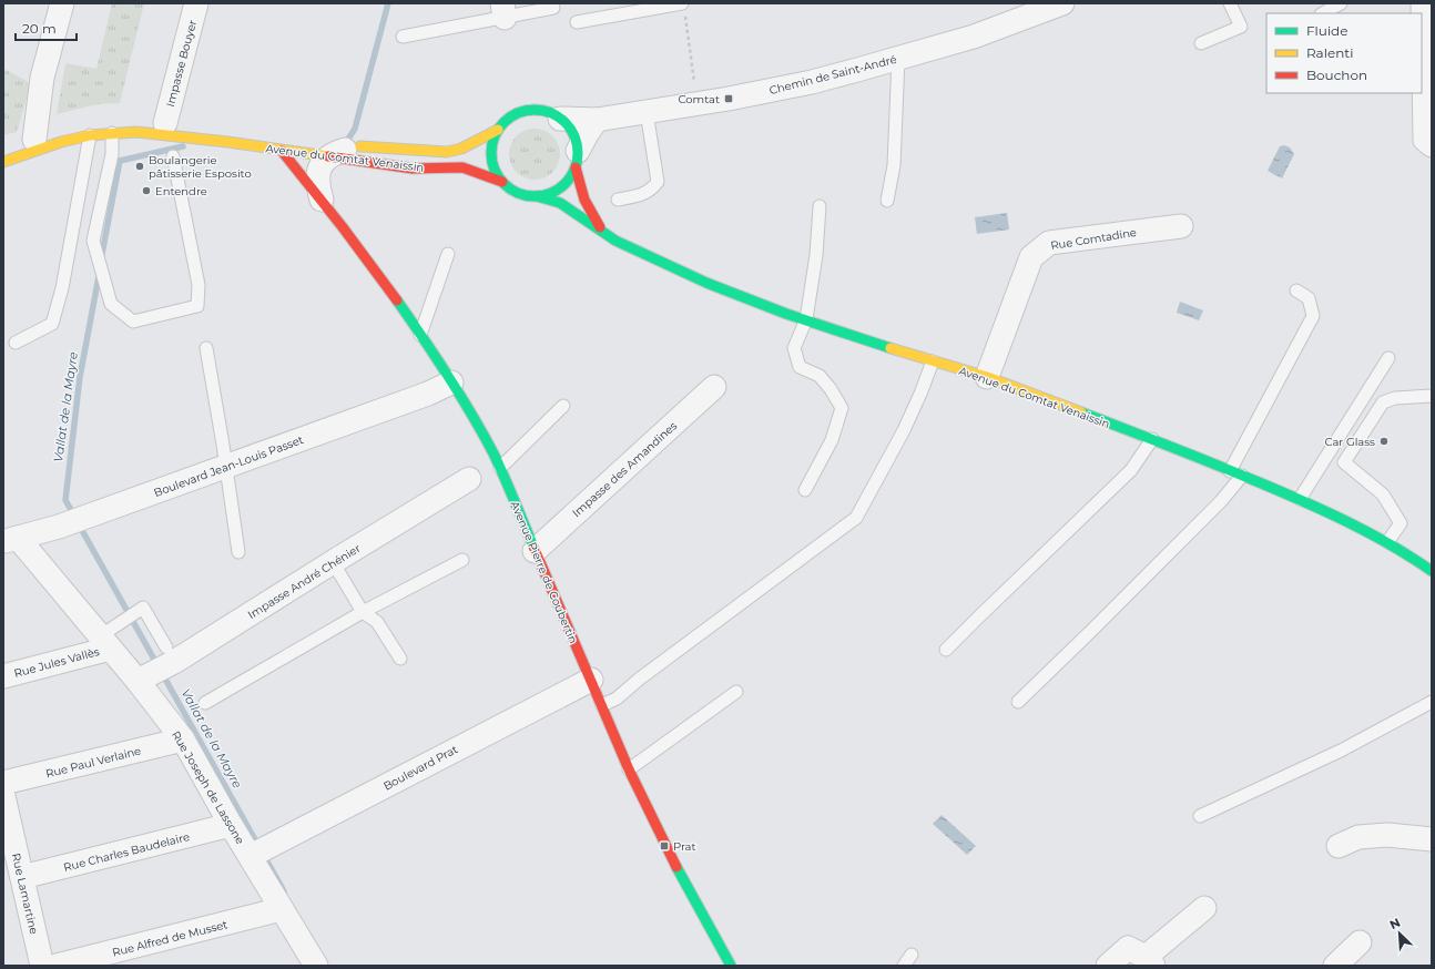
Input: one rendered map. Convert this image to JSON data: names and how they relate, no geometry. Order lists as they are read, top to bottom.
{
  "streets": {
    "main road": ["Avenue du Comtat Venaissin", "Avenue Pierre de Coubertin"],
    "street": [
      "Impasse Bouyer",
      "Chemin de Saint-André",
      "Rue Comtadine",
      "Boulevard Jean-Louis Passet",
      "Impasse des Amandines",
      "Impasse André Chénier",
      "Rue Jules Vallès",
      "Rue Paul Verlaine",
      "Boulevard Prat",
      "Rue Joseph de Lassone",
      "Rue Charles Baudelaire",
      "Rue Lamartine",
      "Rue Alfred de Musset"
    ]
  },
  "crossings": [
    ["Chemin de Saint-André", "Avenue du Comtat Venaissin"],
    ["Avenue du Comtat Venaissin", "Rue Comtadine"],
    ["Avenue du Comtat Venaissin", "Avenue Pierre de Coubertin"],
    ["Boulevard Jean-Louis Passet", "Avenue Pierre de Coubertin"],
    ["Boulevard Jean-Louis Passet", "Rue Joseph de Lassone"],
    ["Impasse des Amandines", "Avenue Pierre de Coubertin"],
    ["Avenue Pierre de Coubertin", "Boulevard Prat"],
    ["Impasse André Chénier", "Rue Joseph de Lassone"],
    ["Rue Jules Vallès", "Rue Joseph de Lassone"],
    ["Rue Paul Verlaine", "Rue Joseph de Lassone"],
    ["Boulevard Prat", "Rue Joseph de Lassone"],
    ["Rue Joseph de Lassone", "Rue Charles Baudelaire"],
    ["Rue Joseph de Lassone", "Rue Alfred de Musset"],
    ["Rue Charles Baudelaire", "Rue Lamartine"]
  ],
  "water": ["Vallat de la Mayre"],
  "places": {
    "transit": ["Comtat", "Prat"],
    "other": ["Boulangerie pâtisserie Esposito", "Entendre", "Car Glass"]
  },
  "legend": ["Fluide", "Ralenti", "Bouchon"],
  "scale_bar": "20 m",
  "north": "top left"
}
